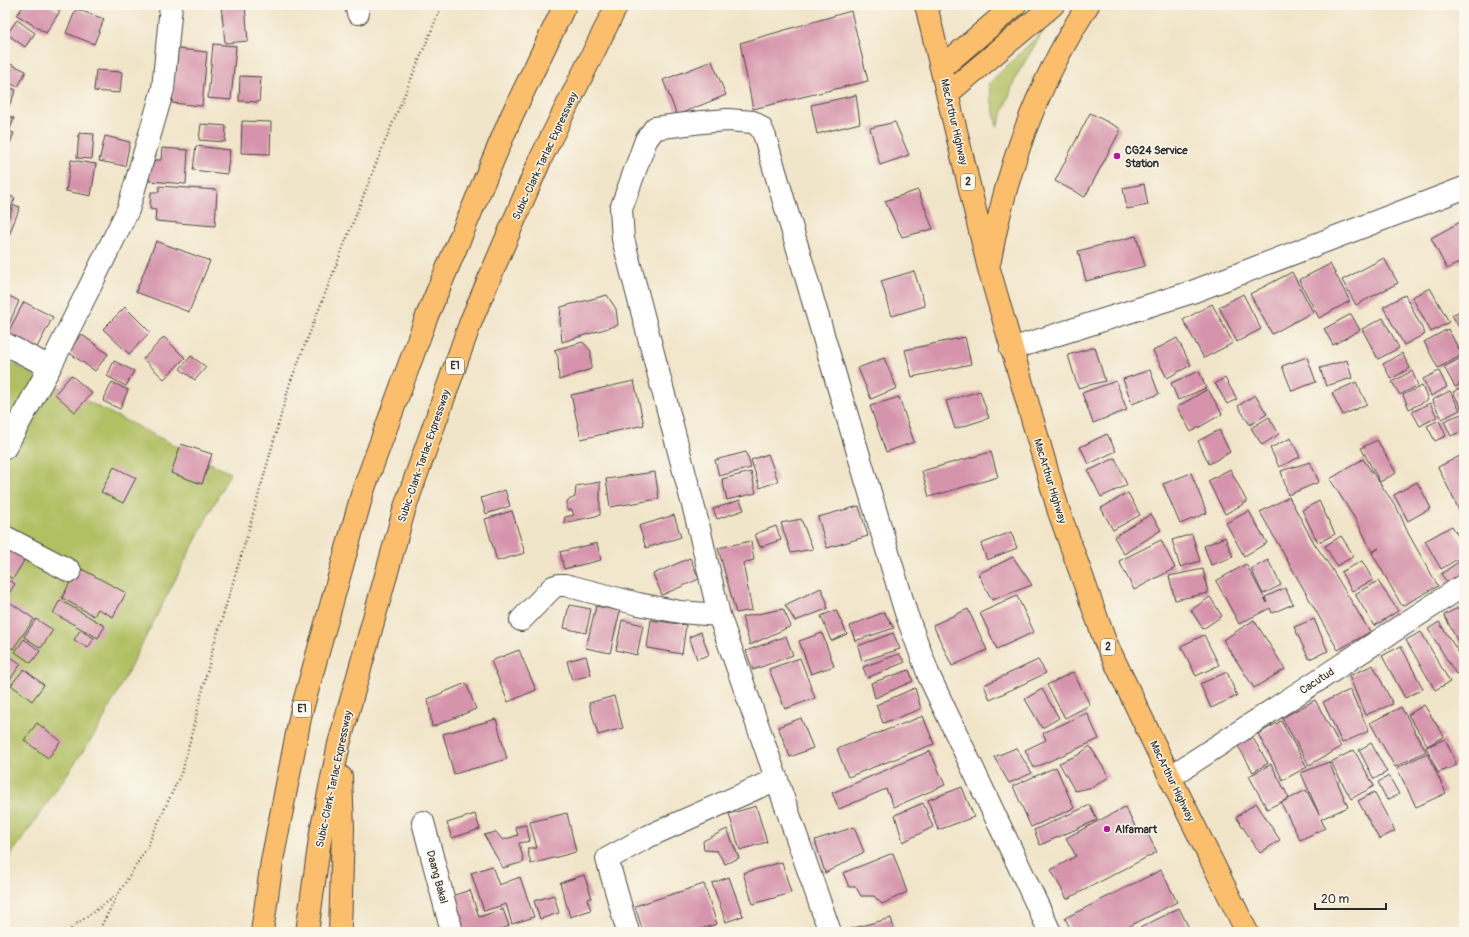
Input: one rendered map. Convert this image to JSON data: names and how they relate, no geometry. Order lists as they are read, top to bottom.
{
  "streets": {
    "highway": [
      "MacArthur Highway",
      "Subic-Clark-Tarlac Expressway",
      "2",
      "E1"
    ],
    "street": ["Cacutud", "Daang Bakal"]
  },
  "crossings": [
    ["MacArthur Highway", "Cacutud"]
  ],
  "places": ["CG24 Service Station", "Alfamart"],
  "scale_bar": "20 m"
}
